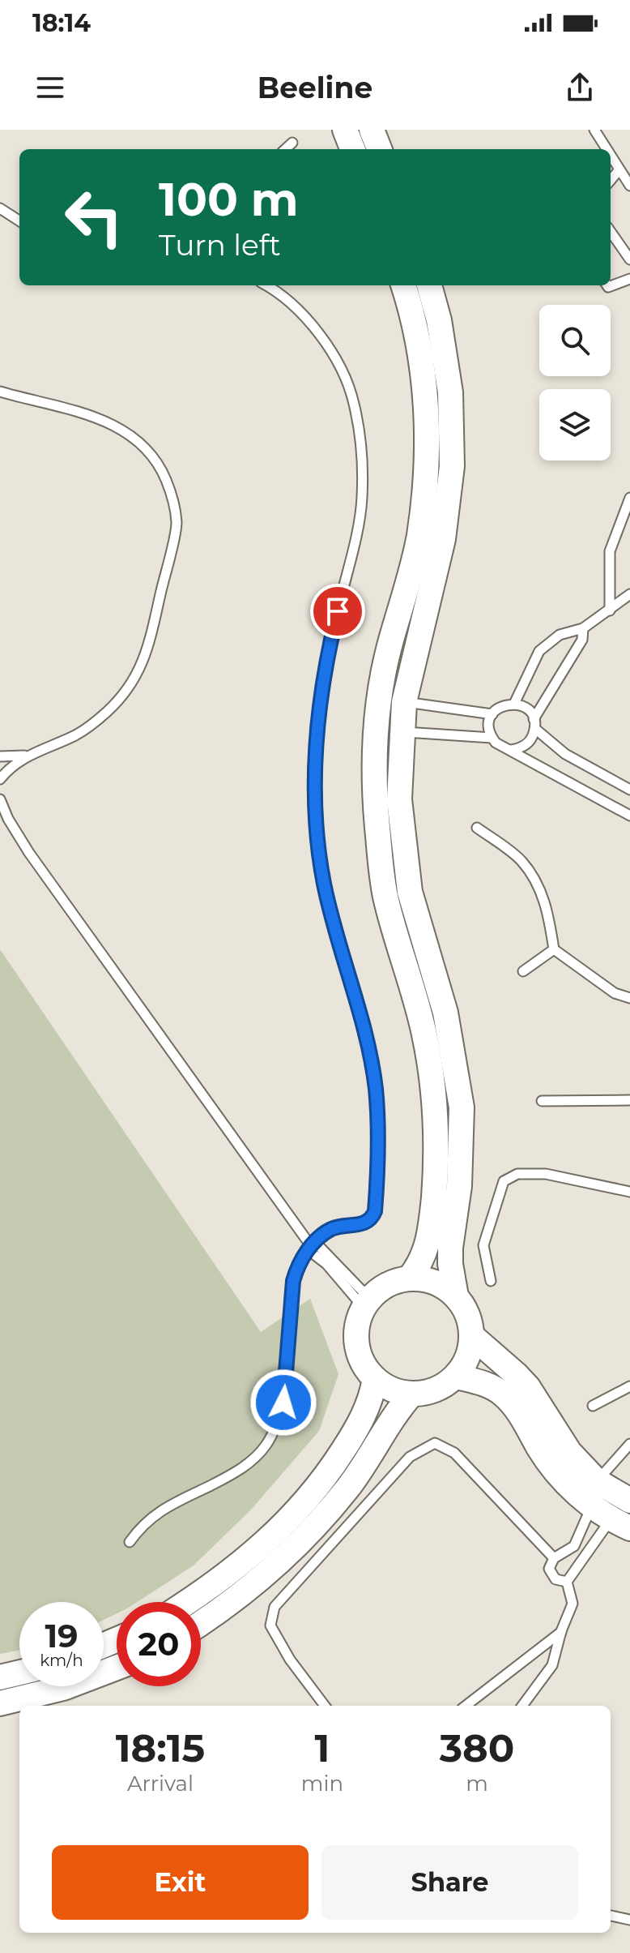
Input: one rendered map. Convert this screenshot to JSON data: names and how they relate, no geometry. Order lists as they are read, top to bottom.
{
  "page": {
    "status": "18:14",
    "header": "Beeline",
    "turn": ["100 m", "Turn left"],
    "speed": "19 km/h",
    "limit": "20",
    "eta": [
      "18:15",
      "Arrival",
      "1",
      "min",
      "380",
      "m"
    ],
    "buttons": ["Exit", "Share"]
  }
}
